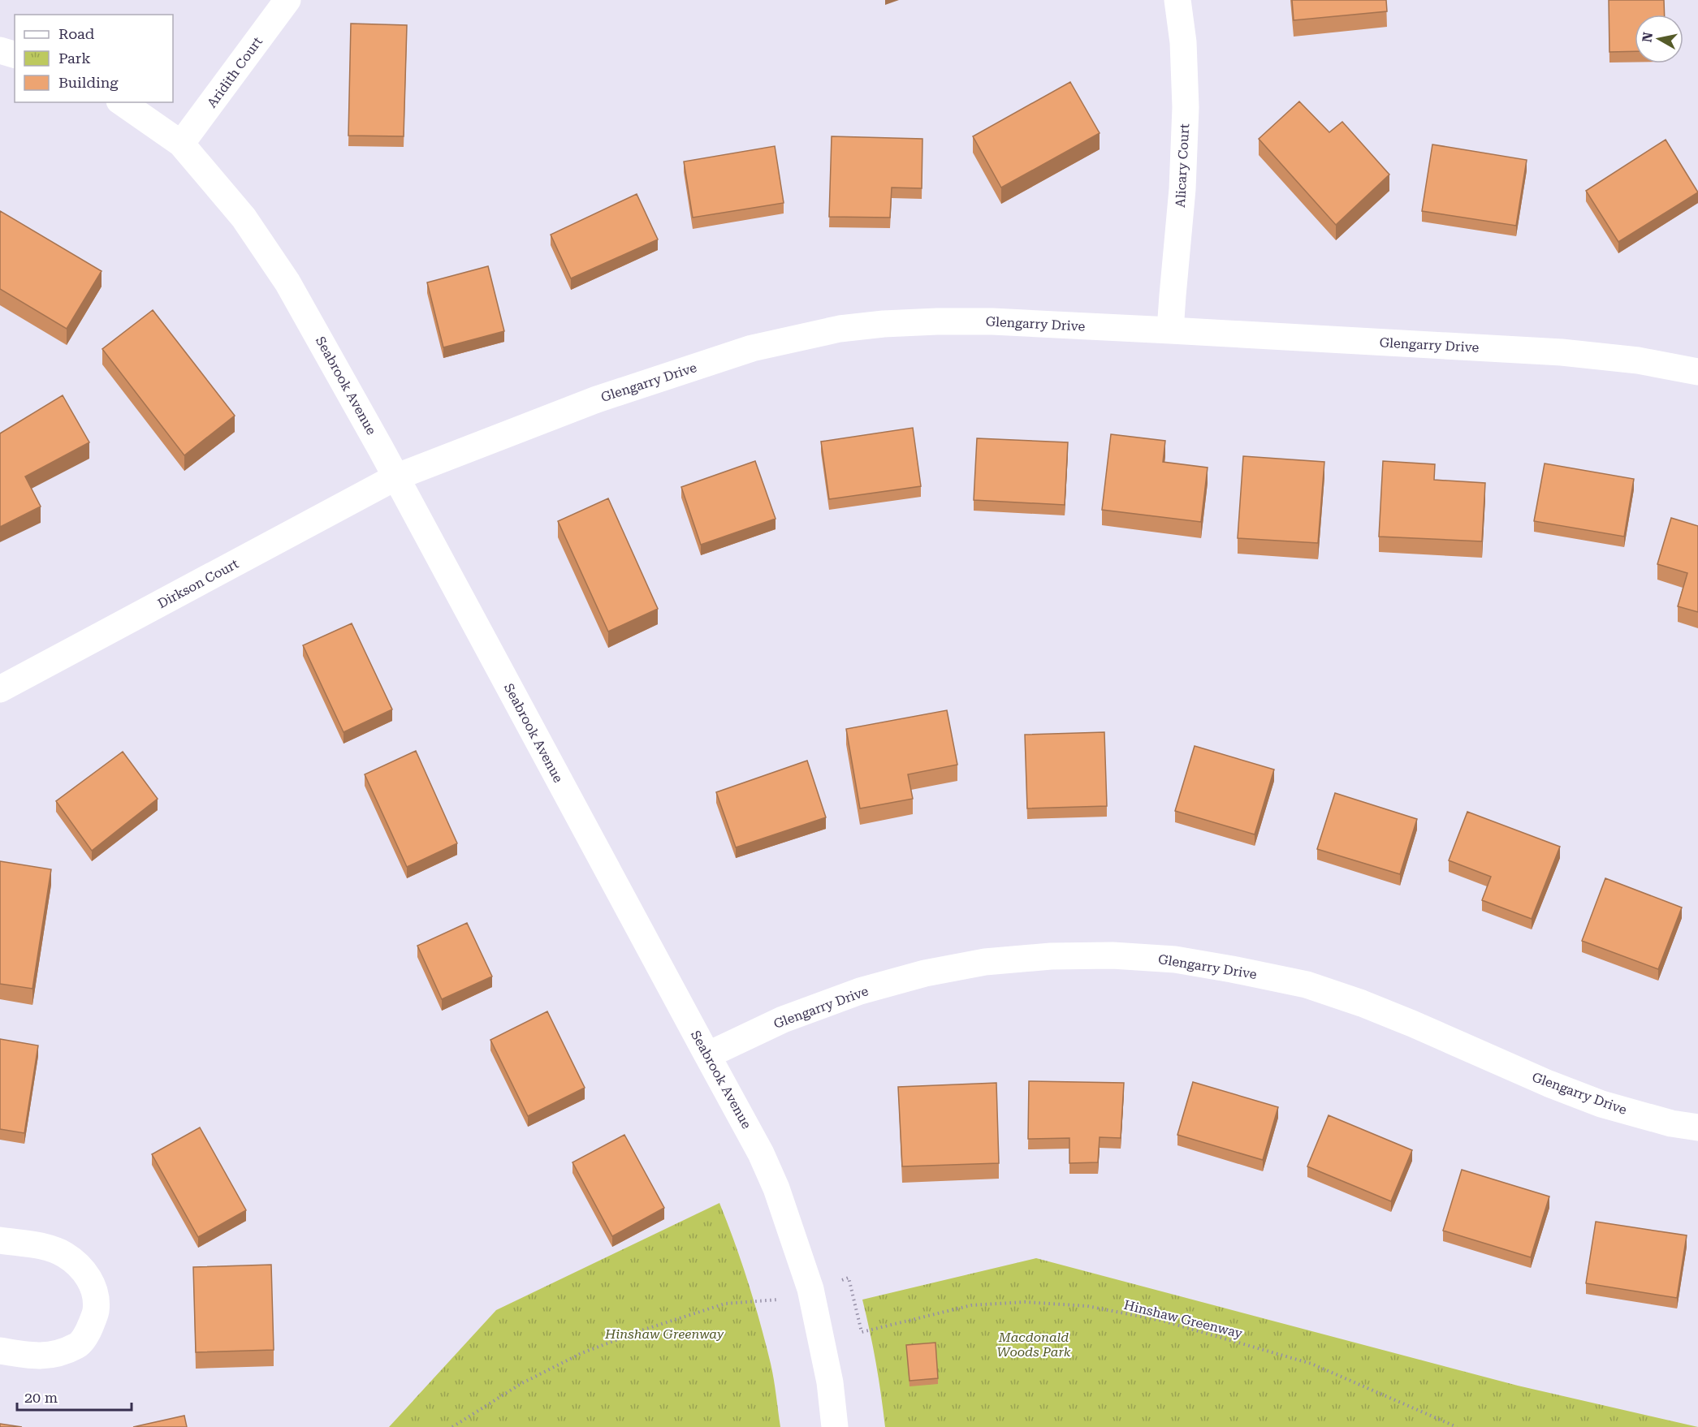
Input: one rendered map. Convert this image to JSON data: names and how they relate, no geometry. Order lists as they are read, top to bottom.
{
  "streets": {
    "street": [
      "Aridith Court",
      "Alicary Court",
      "Glengarry Drive",
      "Seabrook Avenue",
      "Dirkson Court"
    ],
    "path": ["Hinshaw Greenway"]
  },
  "crossings": [
    ["Aridith Court", "Seabrook Avenue"],
    ["Alicary Court", "Glengarry Drive"],
    ["Glengarry Drive", "Seabrook Avenue"],
    ["Glengarry Drive", "Dirkson Court"],
    ["Seabrook Avenue", "Dirkson Court"]
  ],
  "parks": ["Hinshaw Greenway", "Macdonald Woods Park"],
  "legend": ["Road", "Park", "Building"],
  "scale_bar": "20 m",
  "north": "left"
}
